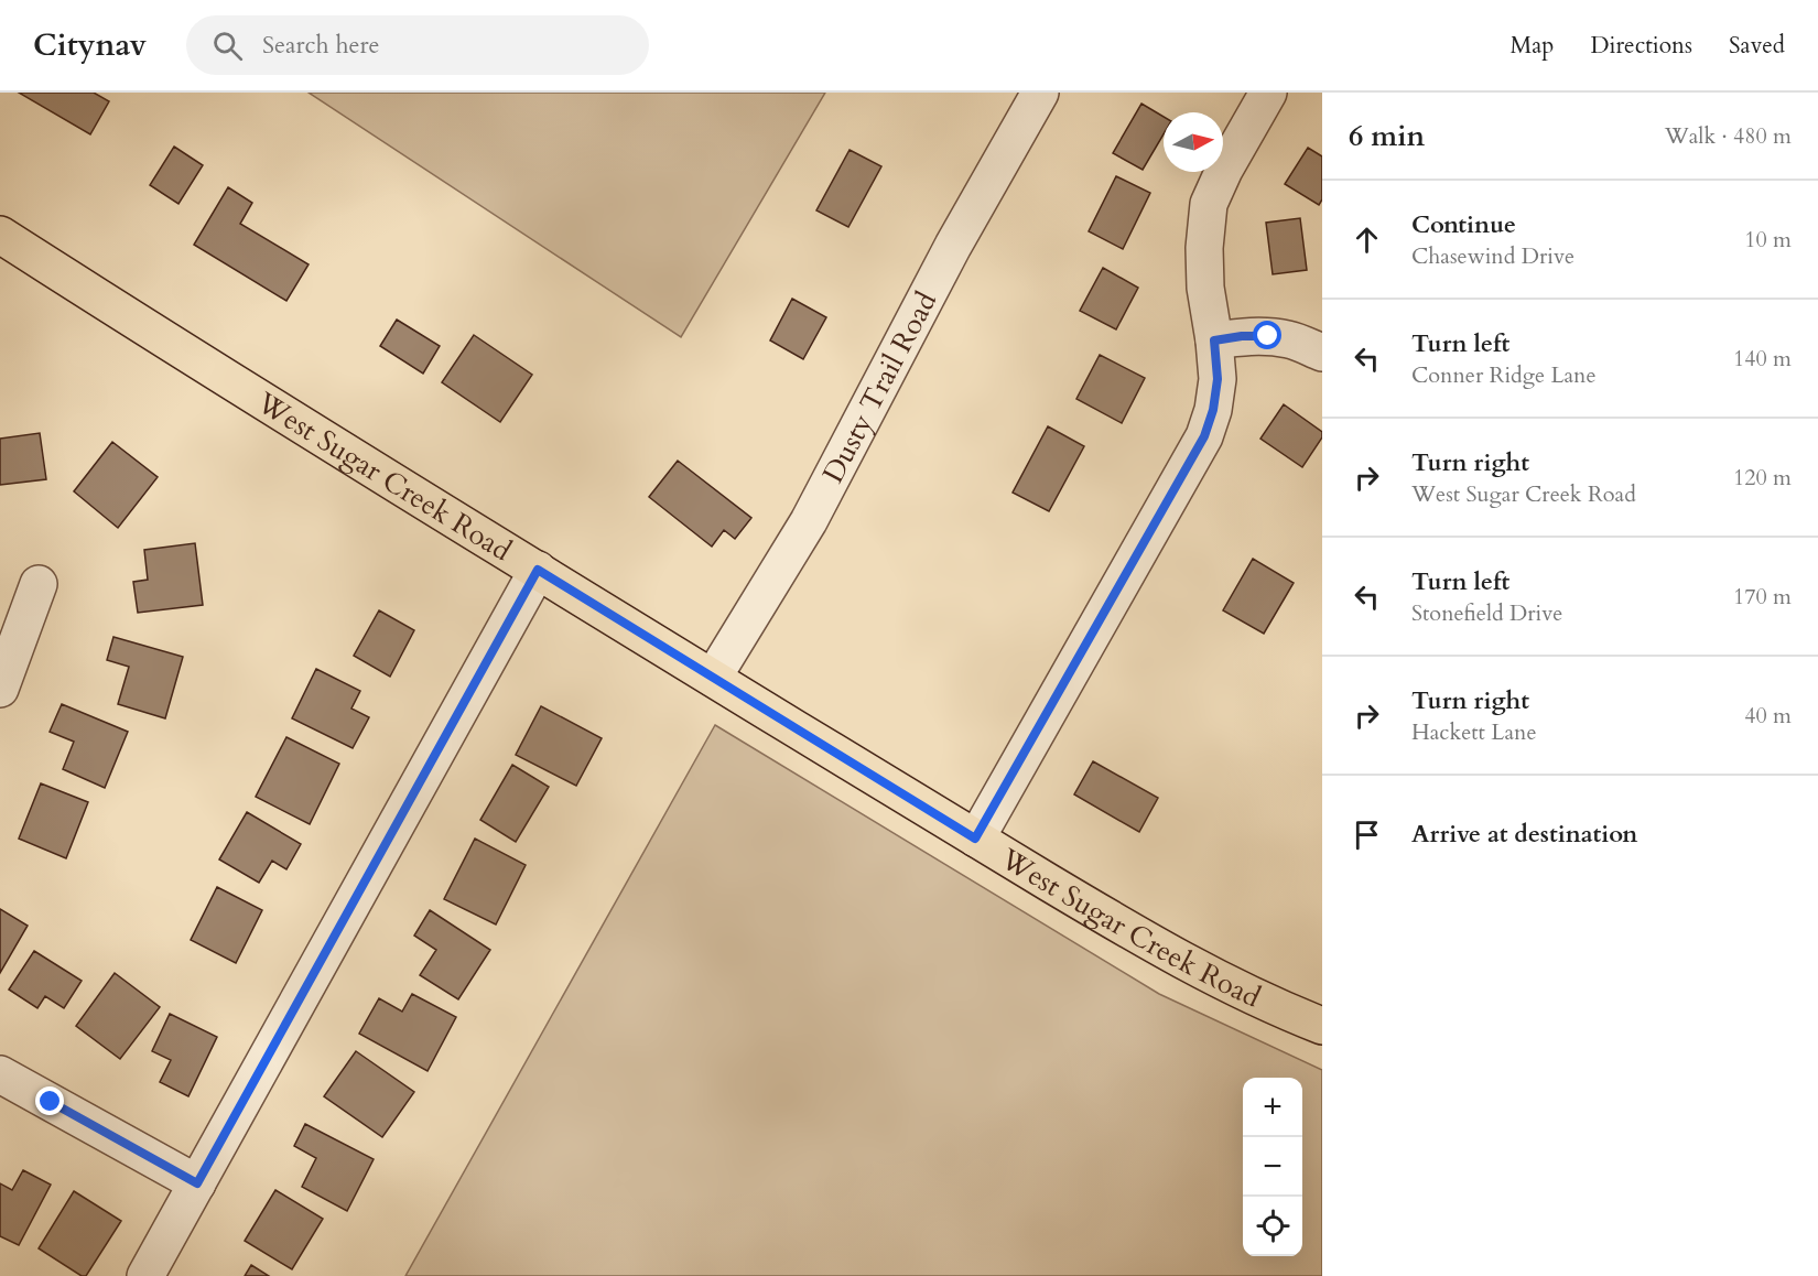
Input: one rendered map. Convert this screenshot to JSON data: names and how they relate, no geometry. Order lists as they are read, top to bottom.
{
  "streets": {
    "main road": ["West Sugar Creek Road"],
    "street": ["Dusty Trail Road"]
  },
  "crossings": [
    ["Dusty Trail Road", "West Sugar Creek Road"]
  ],
  "north": "right",
  "page": {
    "header": "Citynav",
    "search": "Search here",
    "nav": ["Map", "Directions", "Saved"],
    "heading": ["6 min", "Walk · 480 m"],
    "list": [
      ["Continue", "Chasewind Drive", "10 m"],
      ["Turn left", "Conner Ridge Lane", "140 m"],
      ["Turn right", "West Sugar Creek Road", "120 m"],
      ["Turn left", "Stonefield Drive", "170 m"],
      ["Turn right", "Hackett Lane", "40 m"],
      "Arrive at destination"
    ],
    "map_buttons": ["+", "−"]
  }
}
